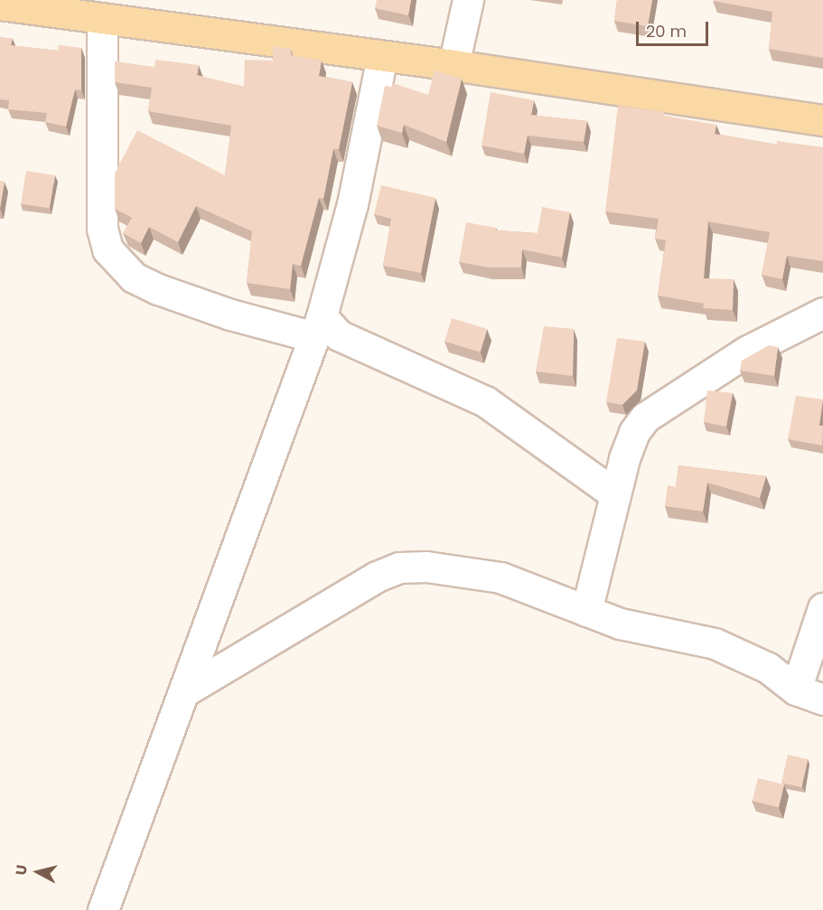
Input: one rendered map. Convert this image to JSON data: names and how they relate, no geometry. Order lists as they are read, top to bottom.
{
  "scale_bar": "20 m",
  "north": "left"
}
